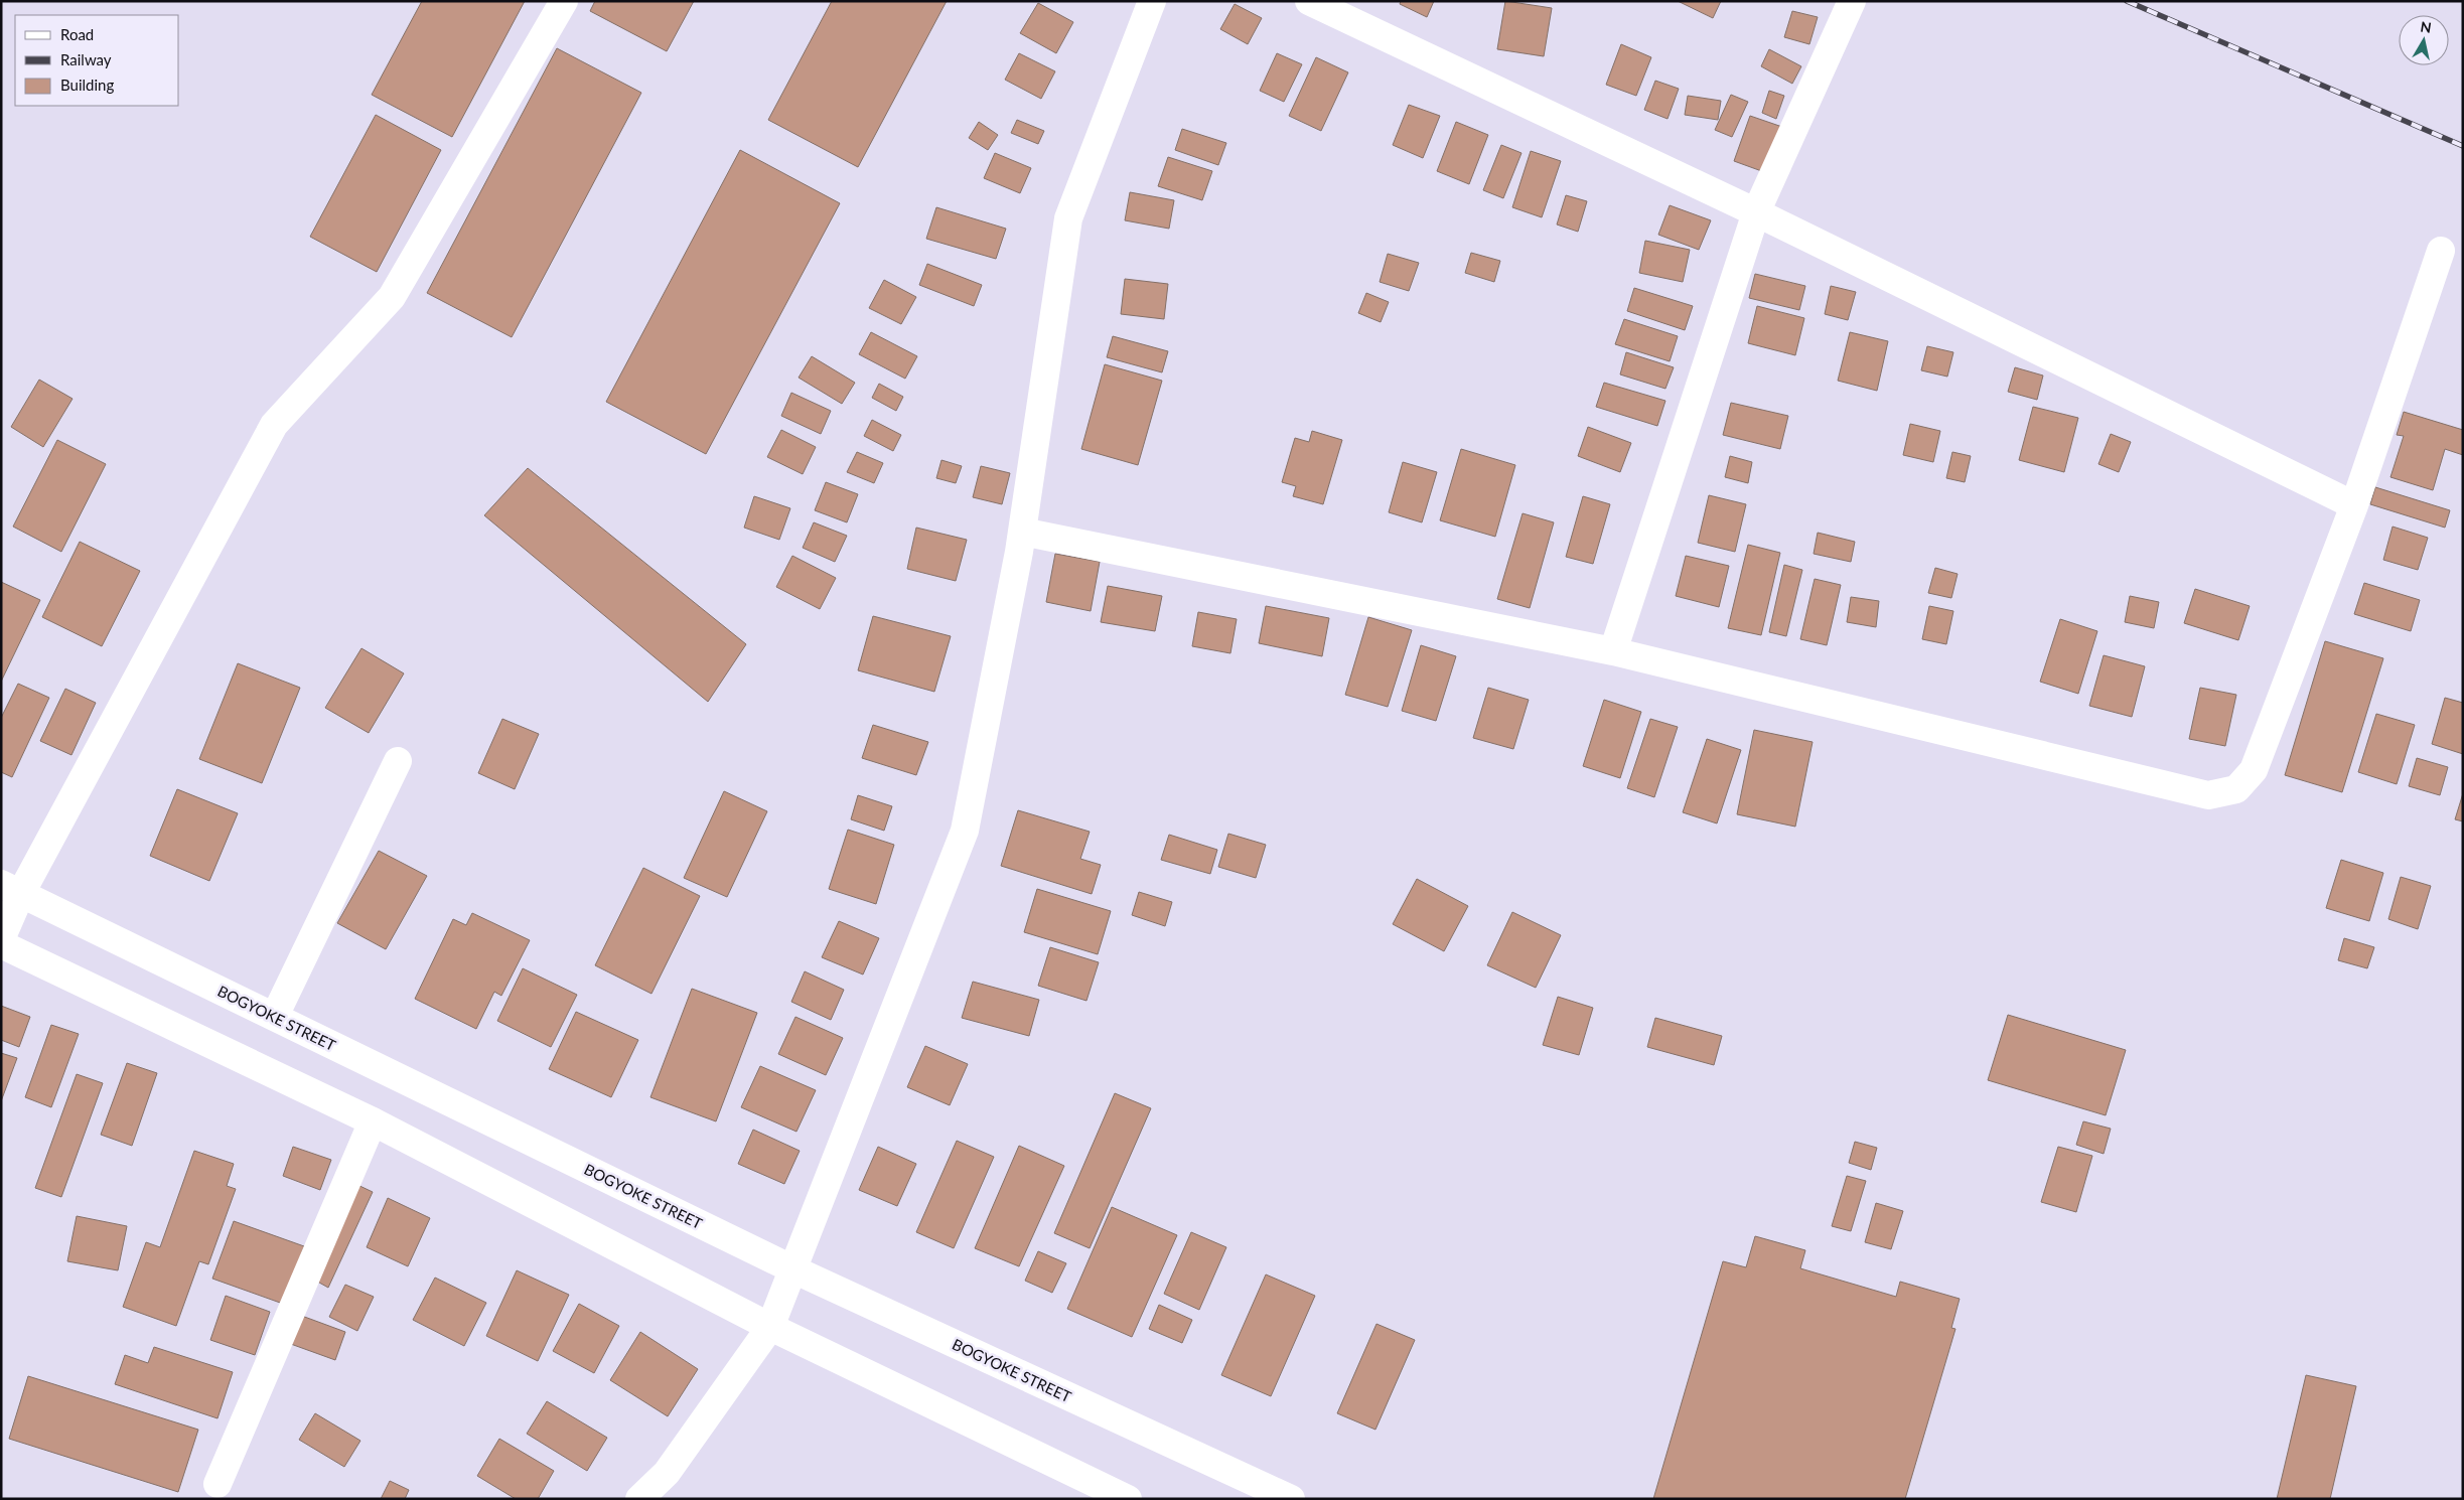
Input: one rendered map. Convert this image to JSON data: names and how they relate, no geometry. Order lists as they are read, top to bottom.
{
  "streets": {
    "street": ["BOGYOKE STREET"]
  },
  "legend": ["Road", "Railway", "Building"],
  "north": "top"
}
